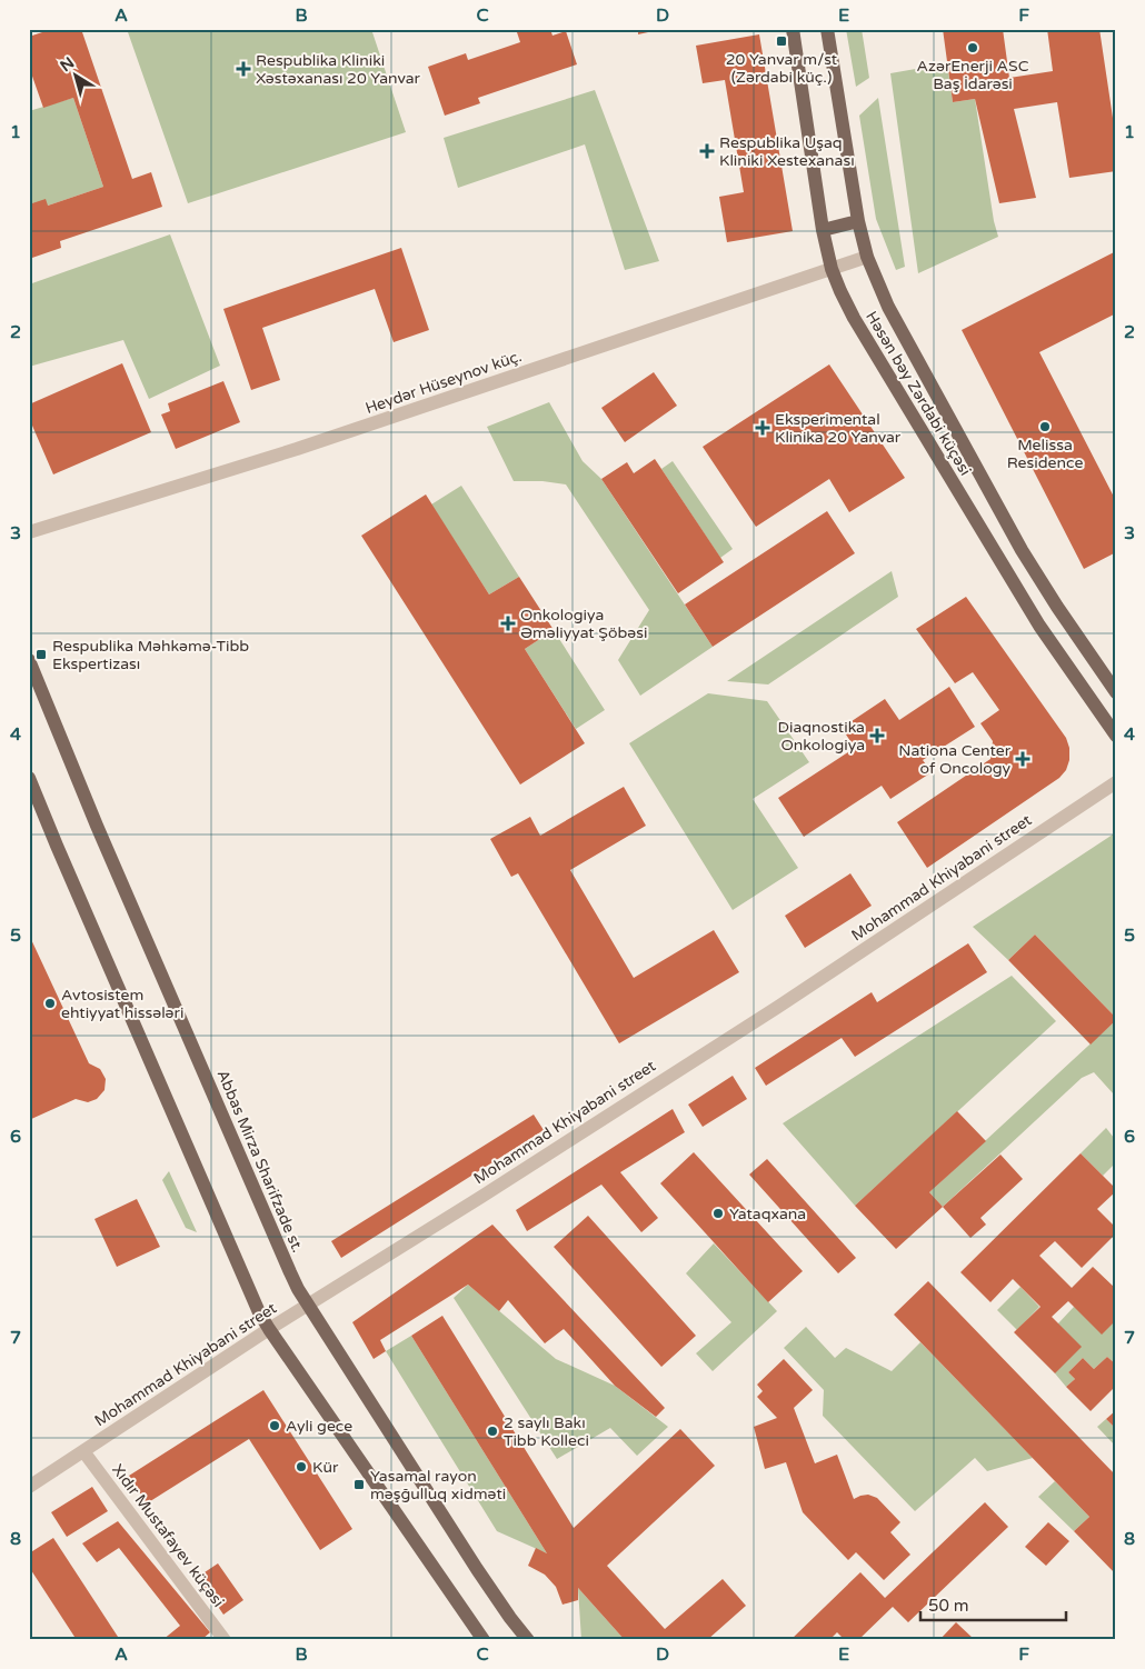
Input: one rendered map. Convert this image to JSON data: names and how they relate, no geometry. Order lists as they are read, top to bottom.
{
  "streets": {
    "main road": ["Həsən bəy Zərdabi küçəsi", "Abbas Mirza Sharifzade st."],
    "street": ["Heydər Hüseynov küç.", "Mohammad Khiyabani street", "Xıdır Mustafayev küçəsi"]
  },
  "crossings": [
    ["Heydər Hüseynov küç.", "Həsən bəy Zərdabi küçəsi"],
    ["Mohammad Khiyabani street", "Abbas Mirza Sharifzade st."],
    ["Mohammad Khiyabani street", "Xıdır Mustafayev küçəsi"]
  ],
  "places": {
    "transit": ["20 Yanvar m/st (Zərdabi küç.)", "Respublika Məhkəmə-Tibb Ekspertizası", "Yasamal rayon məşğulluq xidməti"],
    "other": [
      "AzərEnerji ASC Baş İdarəsi",
      "Melissa Residence",
      "Avtosistem ehtiyyat hissələri",
      "Yataqxana",
      "Ayli gece",
      "2 saylı Bakı Tibb Kolleci",
      "Kür"
    ],
    "health": [
      "Respublika Kliniki Xəstəxanası 20 Yanvar",
      "Respublika Uşaq Kliniki Xestexanası",
      "Eksperimental Klinika 20 Yanvar",
      "Onkologiya Əməliyyat Şöbəsi",
      "Diaqnostika Onkologiya",
      "Nationa Center of Oncology"
    ]
  },
  "scale_bar": "50 m",
  "north": "top left",
  "grid": {
    "columns": [
      "A",
      "B",
      "C",
      "D",
      "E",
      "F"
    ],
    "rows": [
      "1",
      "2",
      "3",
      "4",
      "5",
      "6",
      "7",
      "8"
    ]
  }
}
